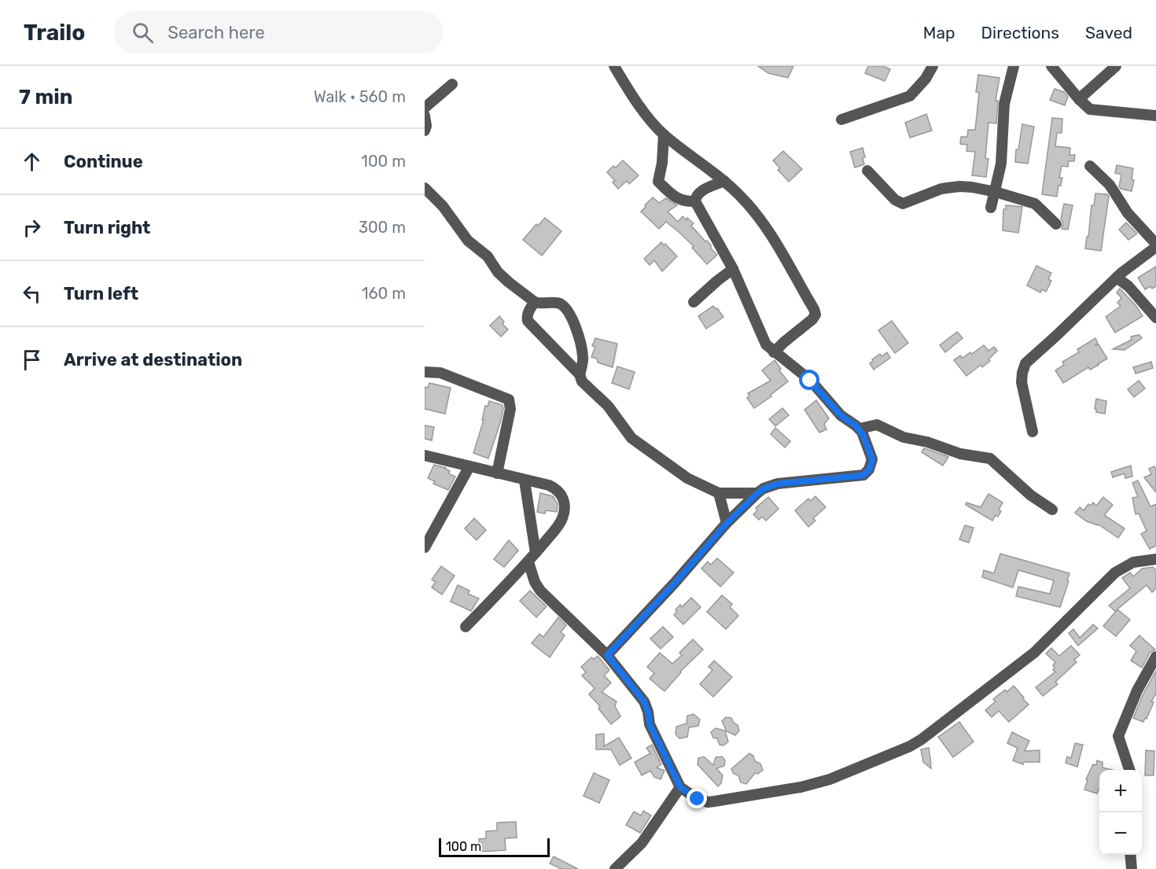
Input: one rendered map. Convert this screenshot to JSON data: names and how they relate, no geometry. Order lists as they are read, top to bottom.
{
  "scale_bar": "100 m",
  "page": {
    "header": "Trailo",
    "search": "Search here",
    "nav": ["Map", "Directions", "Saved"],
    "heading": ["7 min", "Walk · 560 m"],
    "list": [
      ["Continue", "100 m"],
      ["Turn right", "300 m"],
      ["Turn left", "160 m"],
      "Arrive at destination"
    ],
    "map_buttons": ["+", "−"],
    "scale": "100 m"
  }
}
